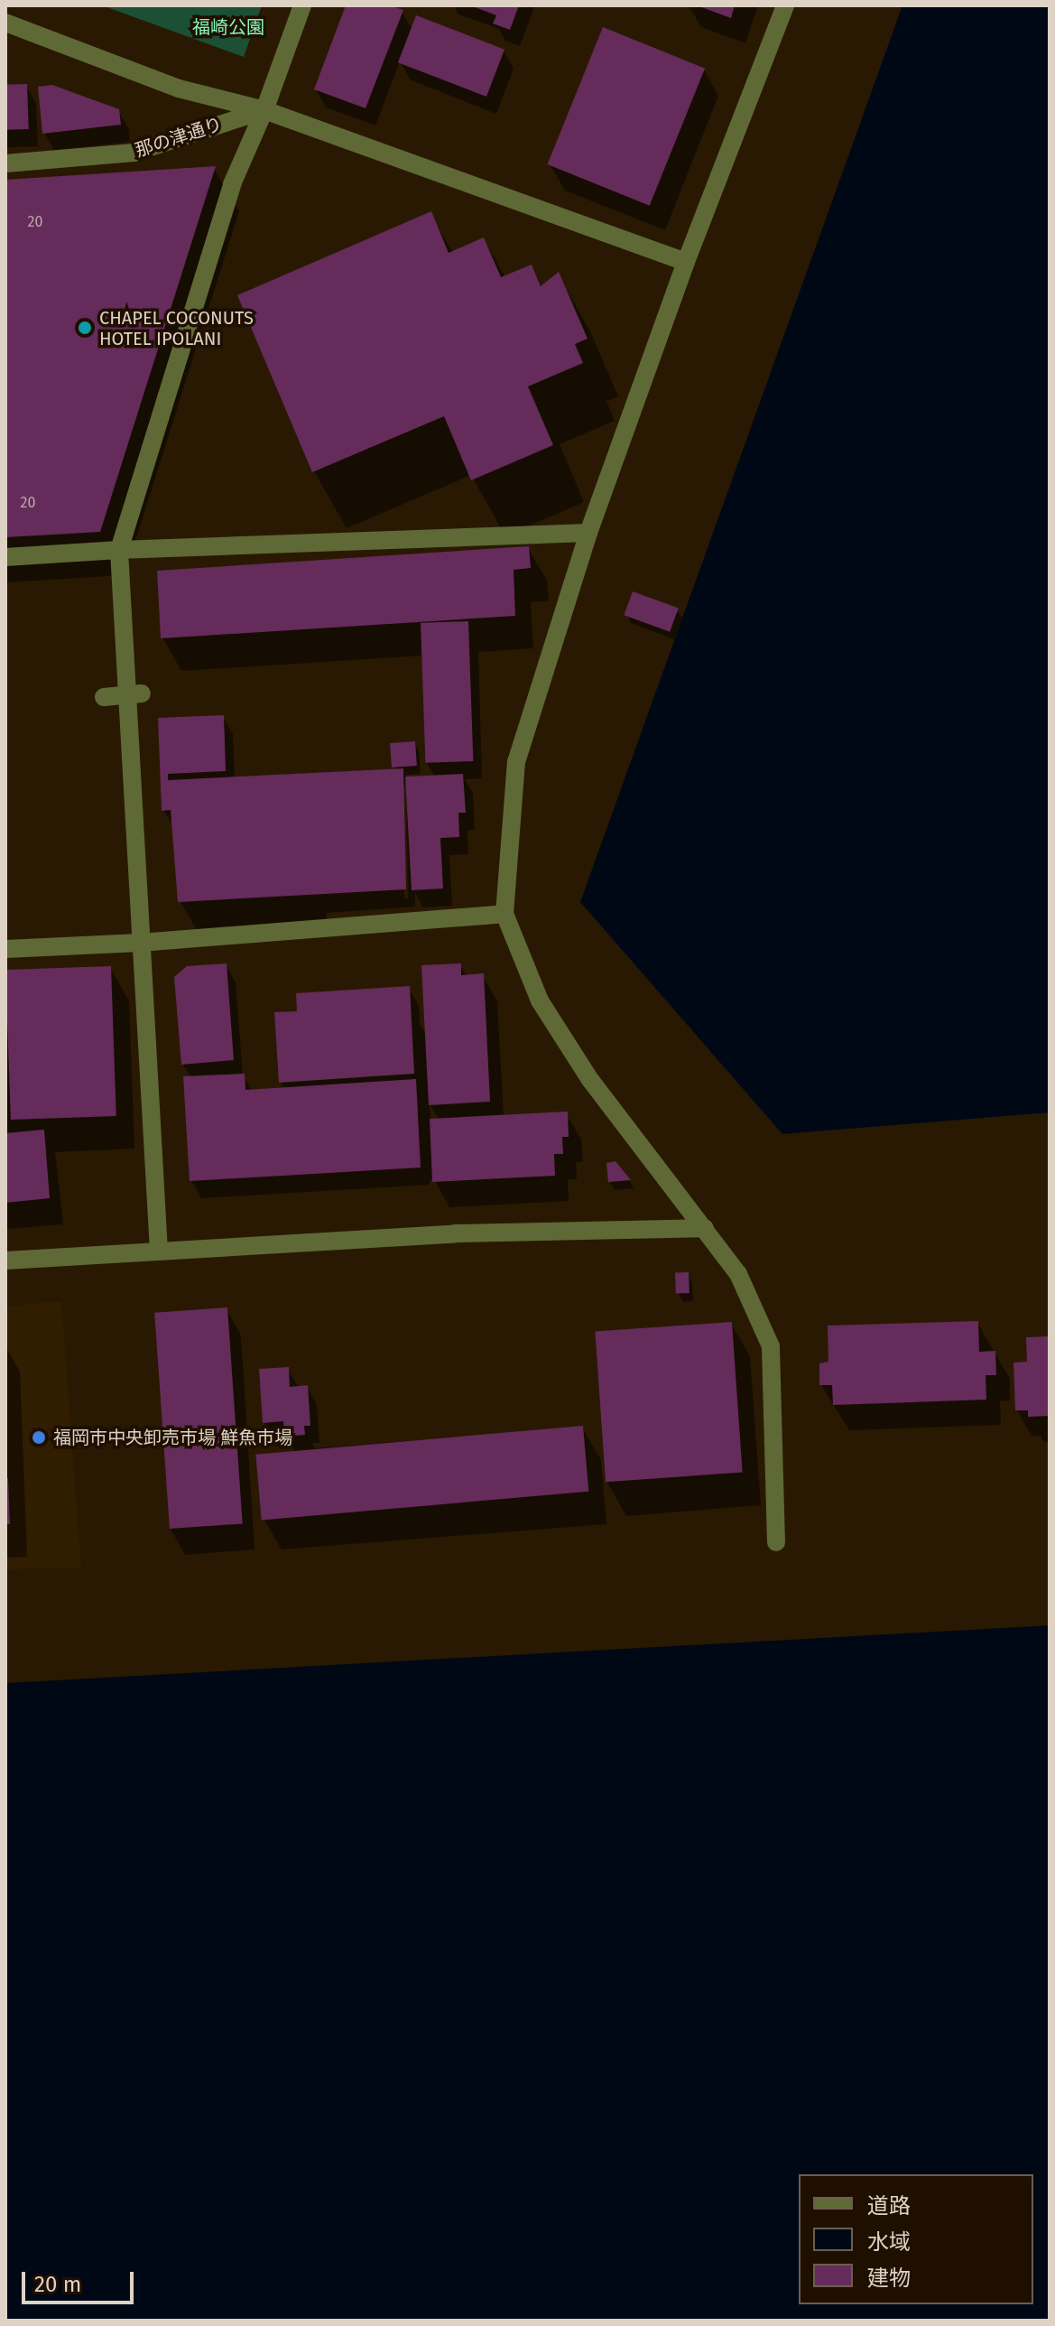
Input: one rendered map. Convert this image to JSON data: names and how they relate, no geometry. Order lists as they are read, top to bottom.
{
  "streets": {
    "street": ["那の津通り"]
  },
  "parks": ["福崎公園"],
  "places": ["CHAPEL COCONUTS HOTEL IPOLANI", "福岡市中央卸売市場 鮮魚市場"],
  "house_numbers": ["20", "20"],
  "legend": ["道路", "水域", "建物"],
  "scale_bar": "20 m"
}
